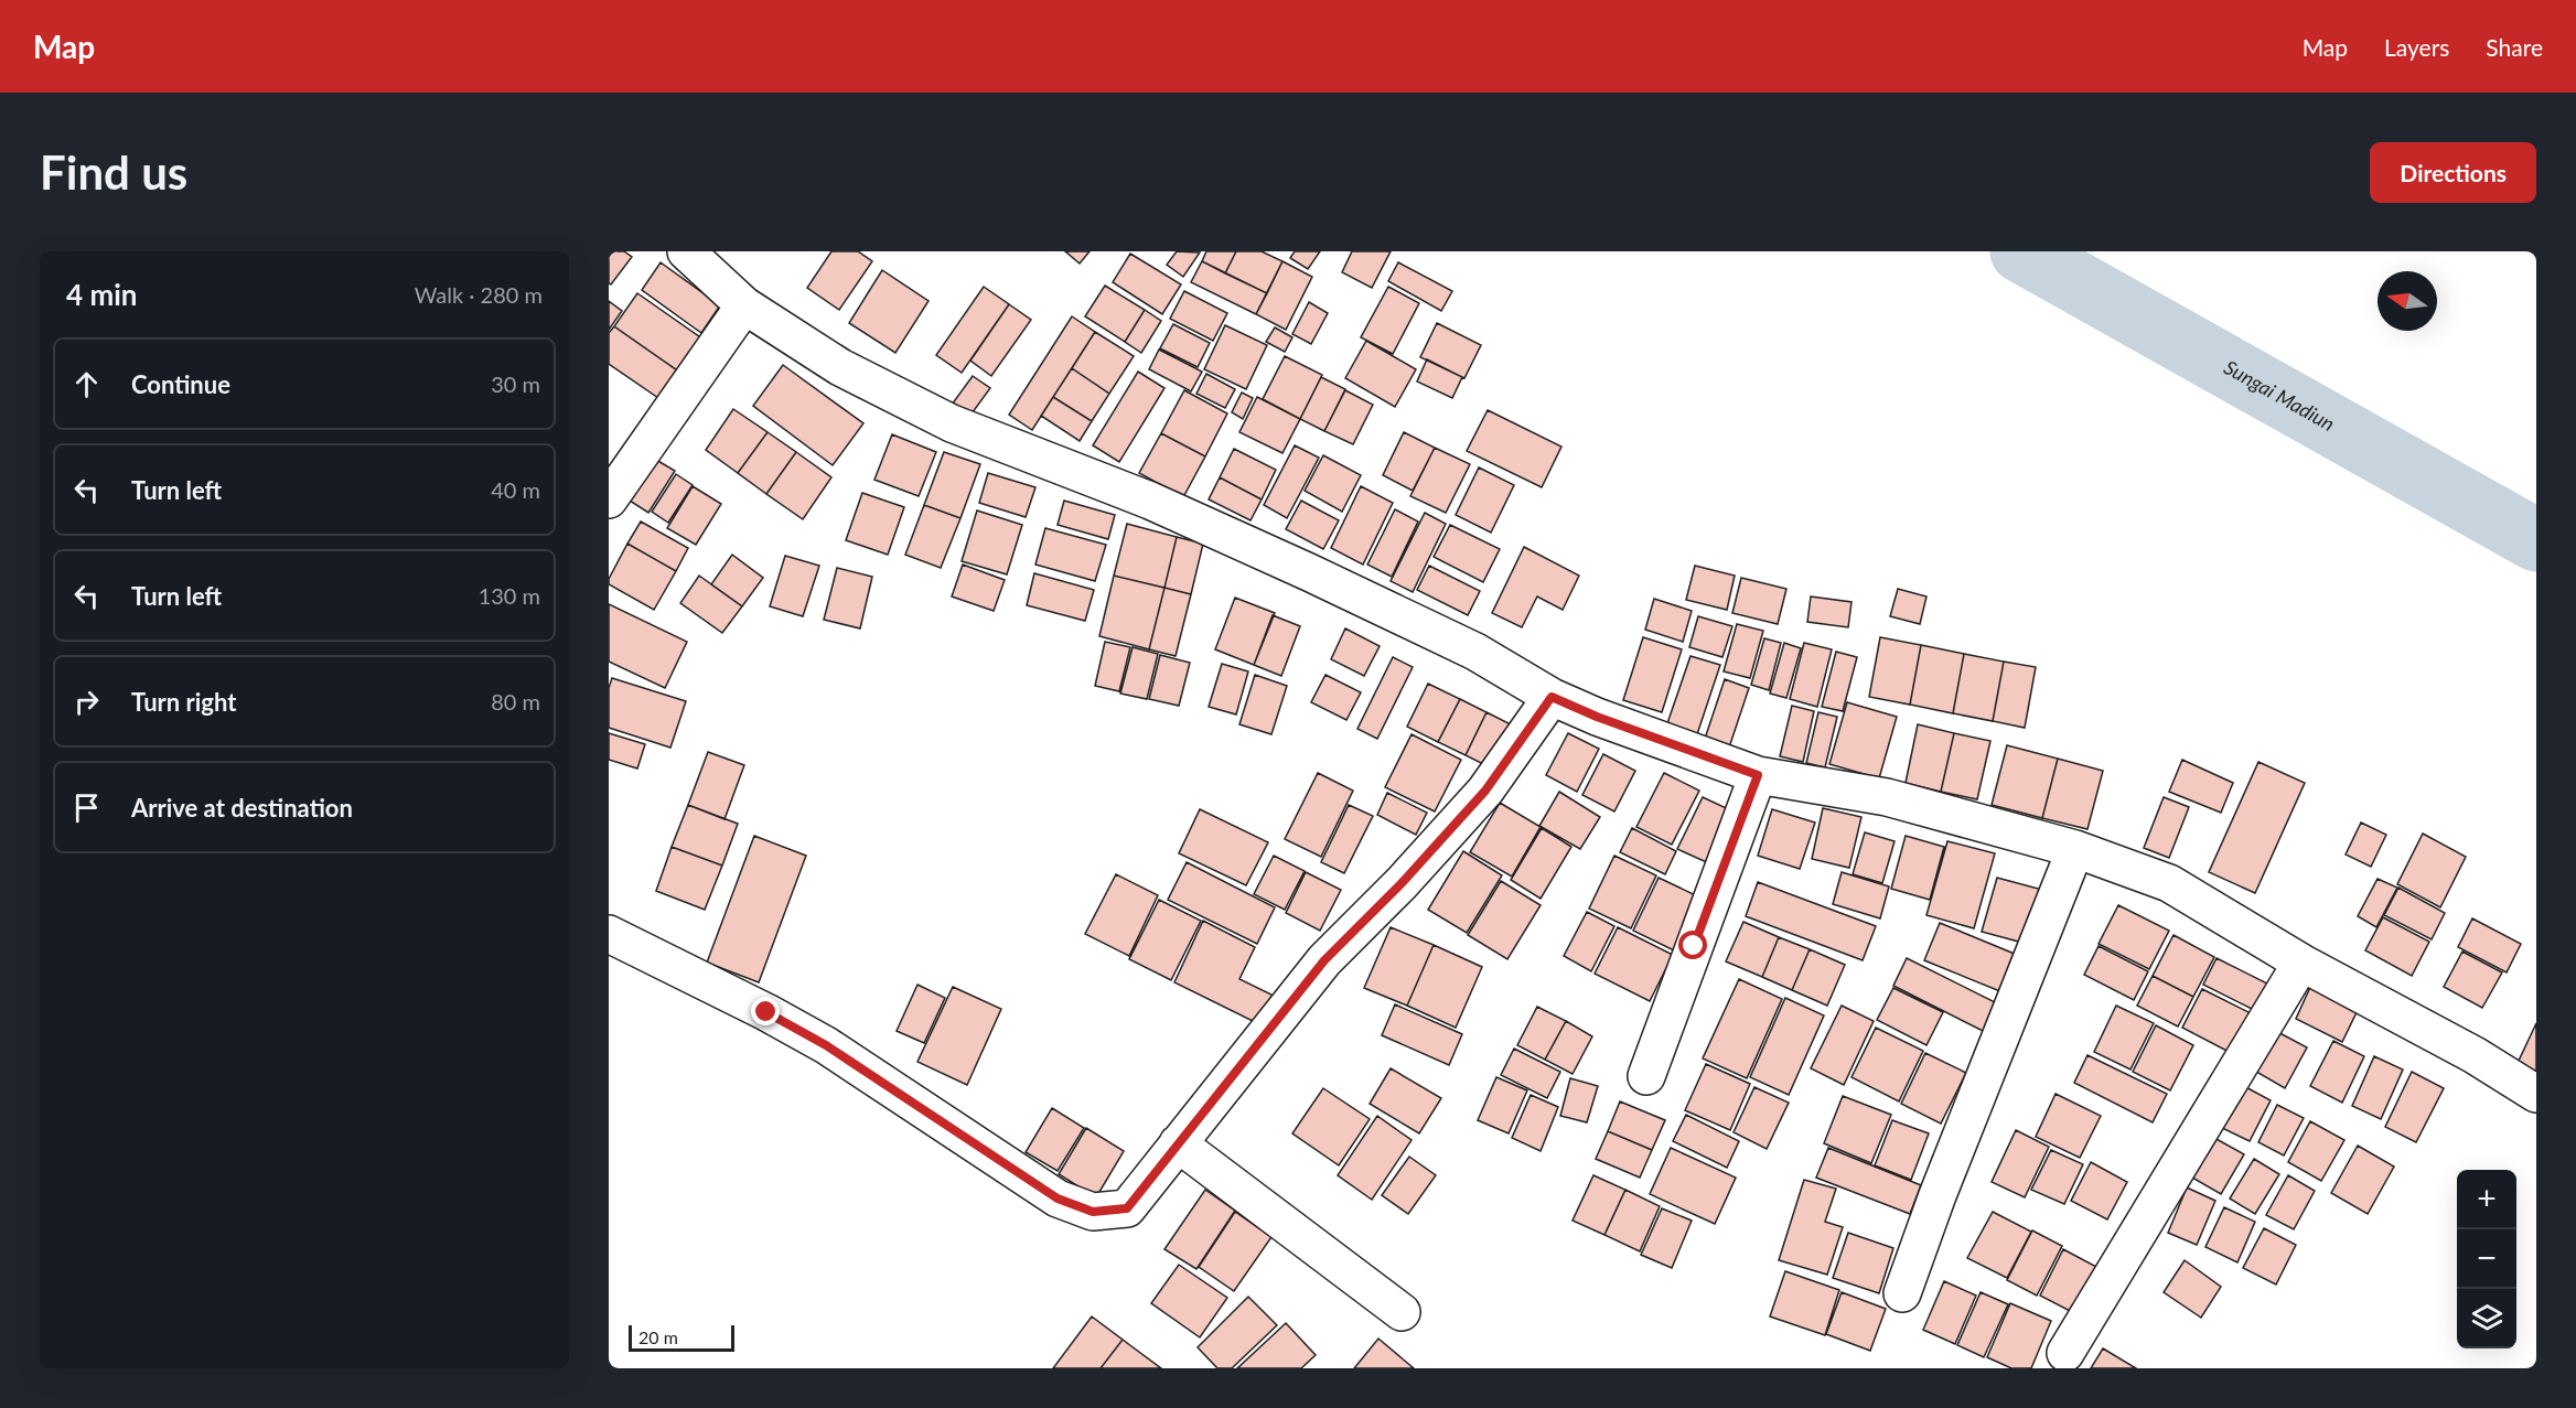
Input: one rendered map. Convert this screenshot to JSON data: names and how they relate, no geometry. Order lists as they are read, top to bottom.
{
  "water": ["Sungai Madiun"],
  "scale_bar": "20 m",
  "north": "left",
  "page": {
    "header": "Map",
    "nav": ["Map", "Layers", "Share"],
    "buttons": "Directions",
    "title": "Find us",
    "heading": ["4 min", "Walk · 280 m"],
    "list": [
      ["Continue", "30 m"],
      ["Turn left", "40 m"],
      ["Turn left", "130 m"],
      ["Turn right", "80 m"],
      "Arrive at destination"
    ],
    "map_buttons": ["+", "−"],
    "scale": "20 m"
  }
}
